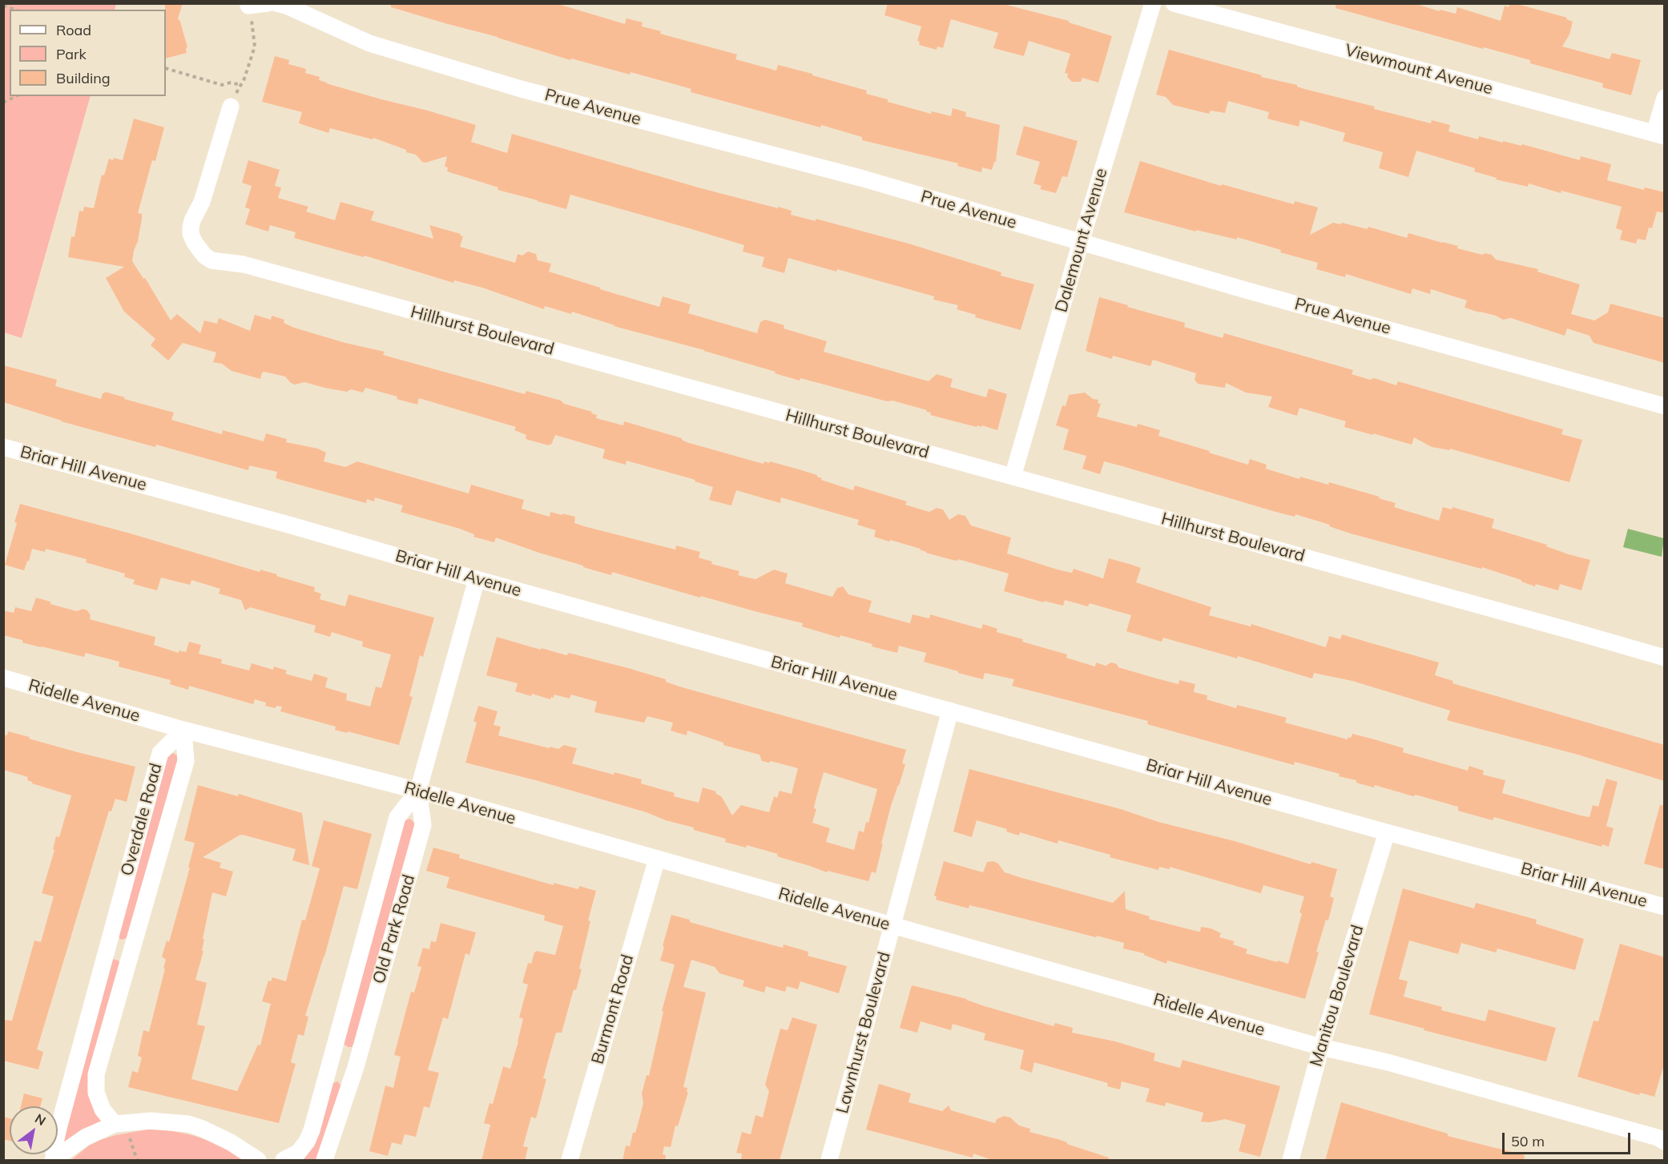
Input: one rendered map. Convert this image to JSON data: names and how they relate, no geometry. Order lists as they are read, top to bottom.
{
  "streets": {
    "street": [
      "Viewmount Avenue",
      "Prue Avenue",
      "Dalemount Avenue",
      "Hillhurst Boulevard",
      "Briar Hill Avenue",
      "Ridelle Avenue",
      "Overdale Road",
      "Old Park Road",
      "Manitou Boulevard",
      "Burmont Road",
      "Lawnhurst Boulevard"
    ]
  },
  "crossings": [
    ["Prue Avenue", "Dalemount Avenue"],
    ["Dalemount Avenue", "Hillhurst Boulevard"],
    ["Briar Hill Avenue", "Old Park Road"],
    ["Briar Hill Avenue", "Manitou Boulevard"],
    ["Briar Hill Avenue", "Lawnhurst Boulevard"],
    ["Ridelle Avenue", "Overdale Road"],
    ["Ridelle Avenue", "Old Park Road"],
    ["Ridelle Avenue", "Manitou Boulevard"],
    ["Ridelle Avenue", "Burmont Road"],
    ["Ridelle Avenue", "Lawnhurst Boulevard"]
  ],
  "legend": ["Road", "Park", "Building"],
  "scale_bar": "50 m",
  "north": "top right"
}
